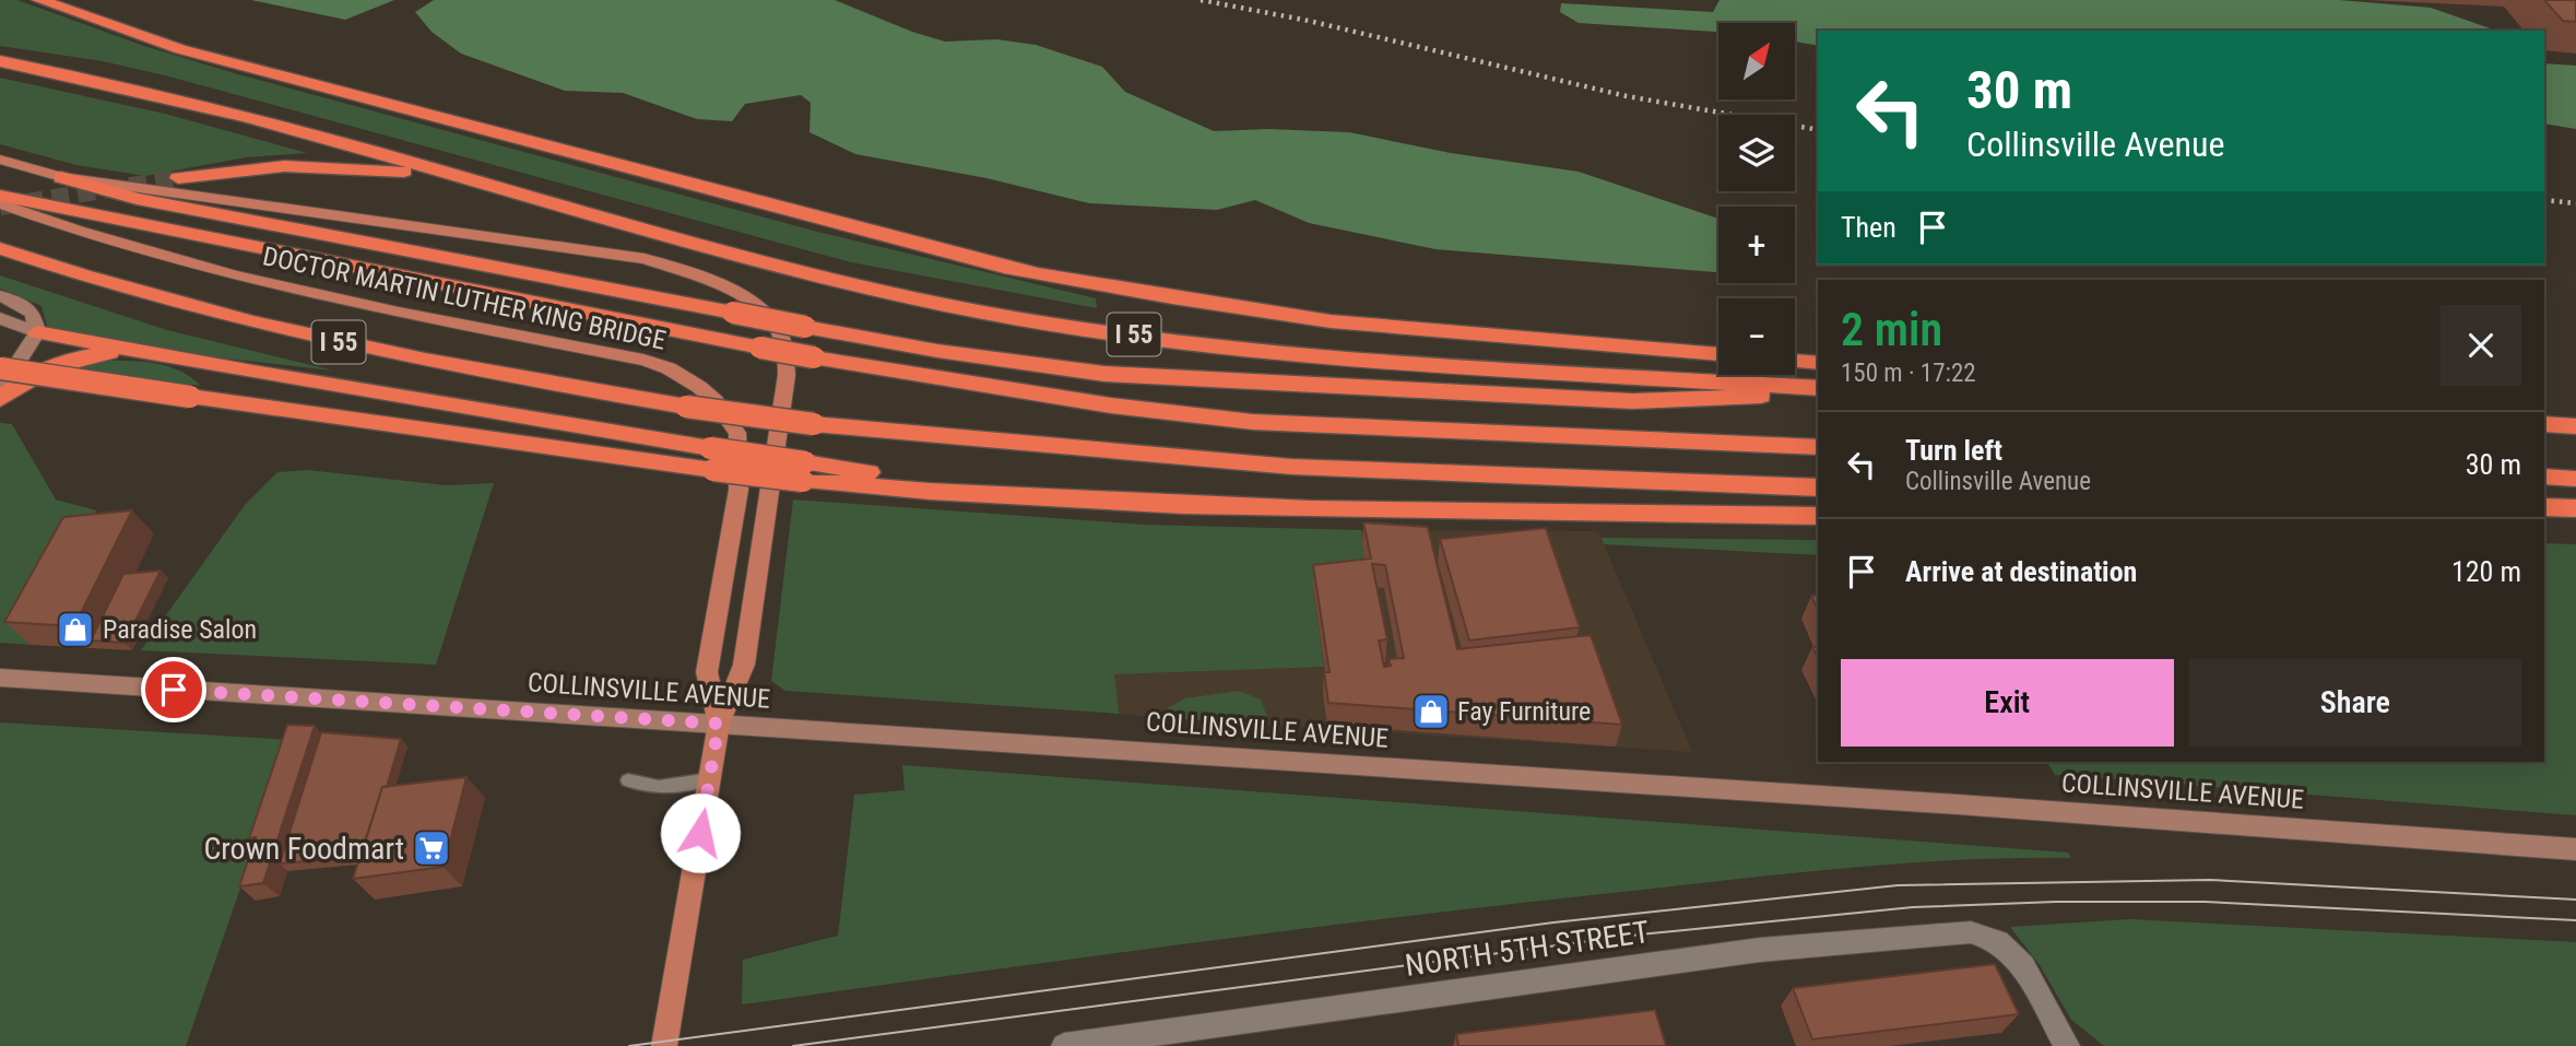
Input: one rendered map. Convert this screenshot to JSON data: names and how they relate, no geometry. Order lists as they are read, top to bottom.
{
  "streets": {
    "highway": ["I 55"],
    "main road": ["DOCTOR MARTIN LUTHER KING BRIDGE", "COLLINSVILLE AVENUE"],
    "street": ["NORTH 5TH STREET"]
  },
  "crossings": [
    ["DOCTOR MARTIN LUTHER KING BRIDGE", "COLLINSVILLE AVENUE"]
  ],
  "places": {
    "shop": ["Paradise Salon", "Fay Furniture"],
    "supermarket": ["Crown Foodmart"]
  },
  "north": "top right",
  "page": {
    "map_buttons": ["+", "−"],
    "turn": ["30 m", "Collinsville Avenue"],
    "then": "Then",
    "heading": ["2 min", "150 m · 17:22"],
    "list": [
      {
        "name": "Turn left",
        "note": "Collinsville Avenue",
        "value": "30 m"
      },
      {
        "name": "Arrive at destination",
        "value": "120 m"
      }
    ],
    "buttons": ["Exit", "Share"]
  }
}
